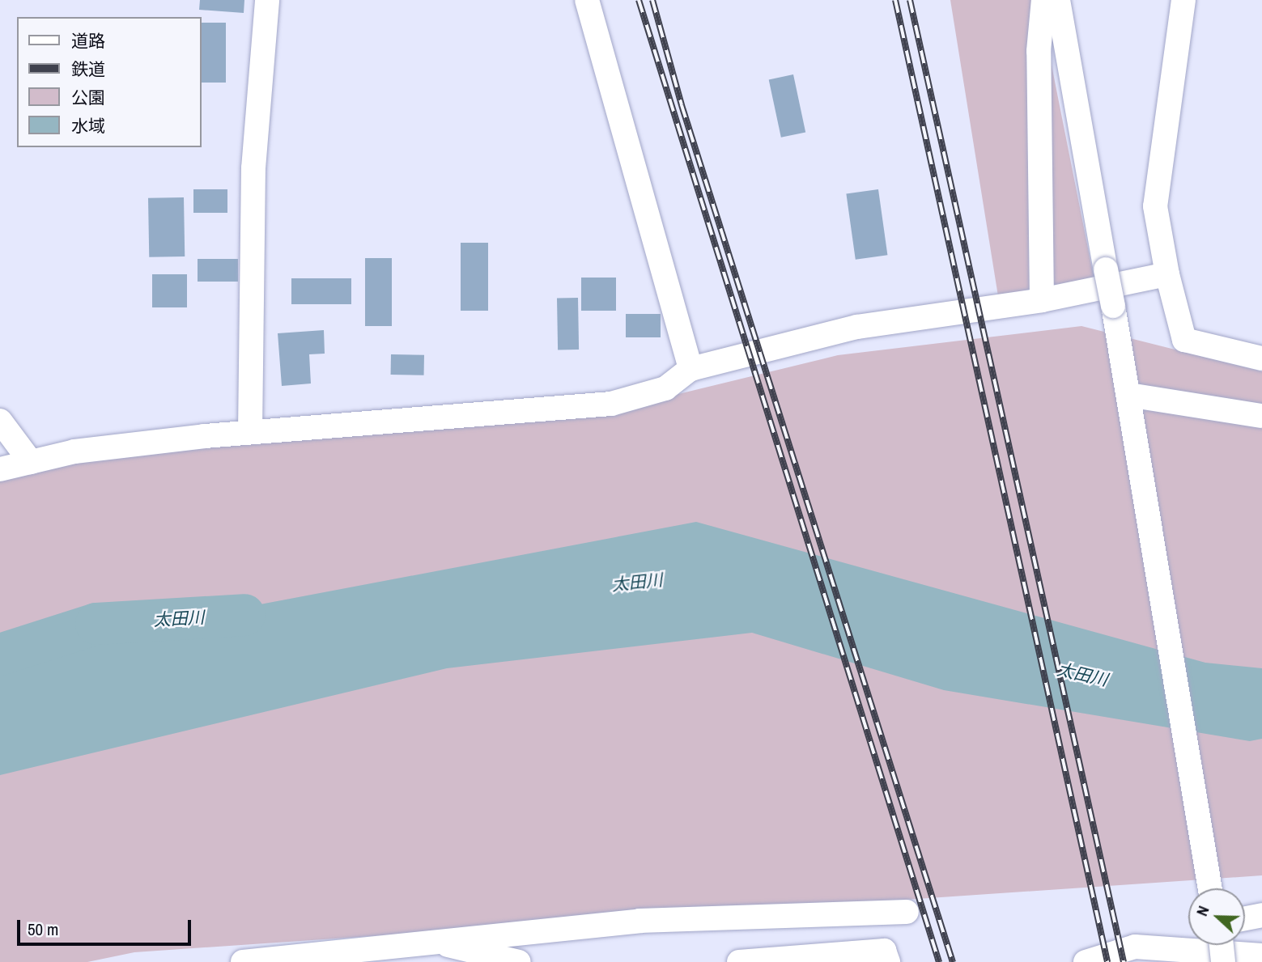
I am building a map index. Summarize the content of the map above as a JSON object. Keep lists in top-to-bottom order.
{
  "water": ["太田川"],
  "legend": [
    "道路",
    "鉄道",
    "公園",
    "水域"
  ],
  "scale_bar": "50 m",
  "north": "left"
}
